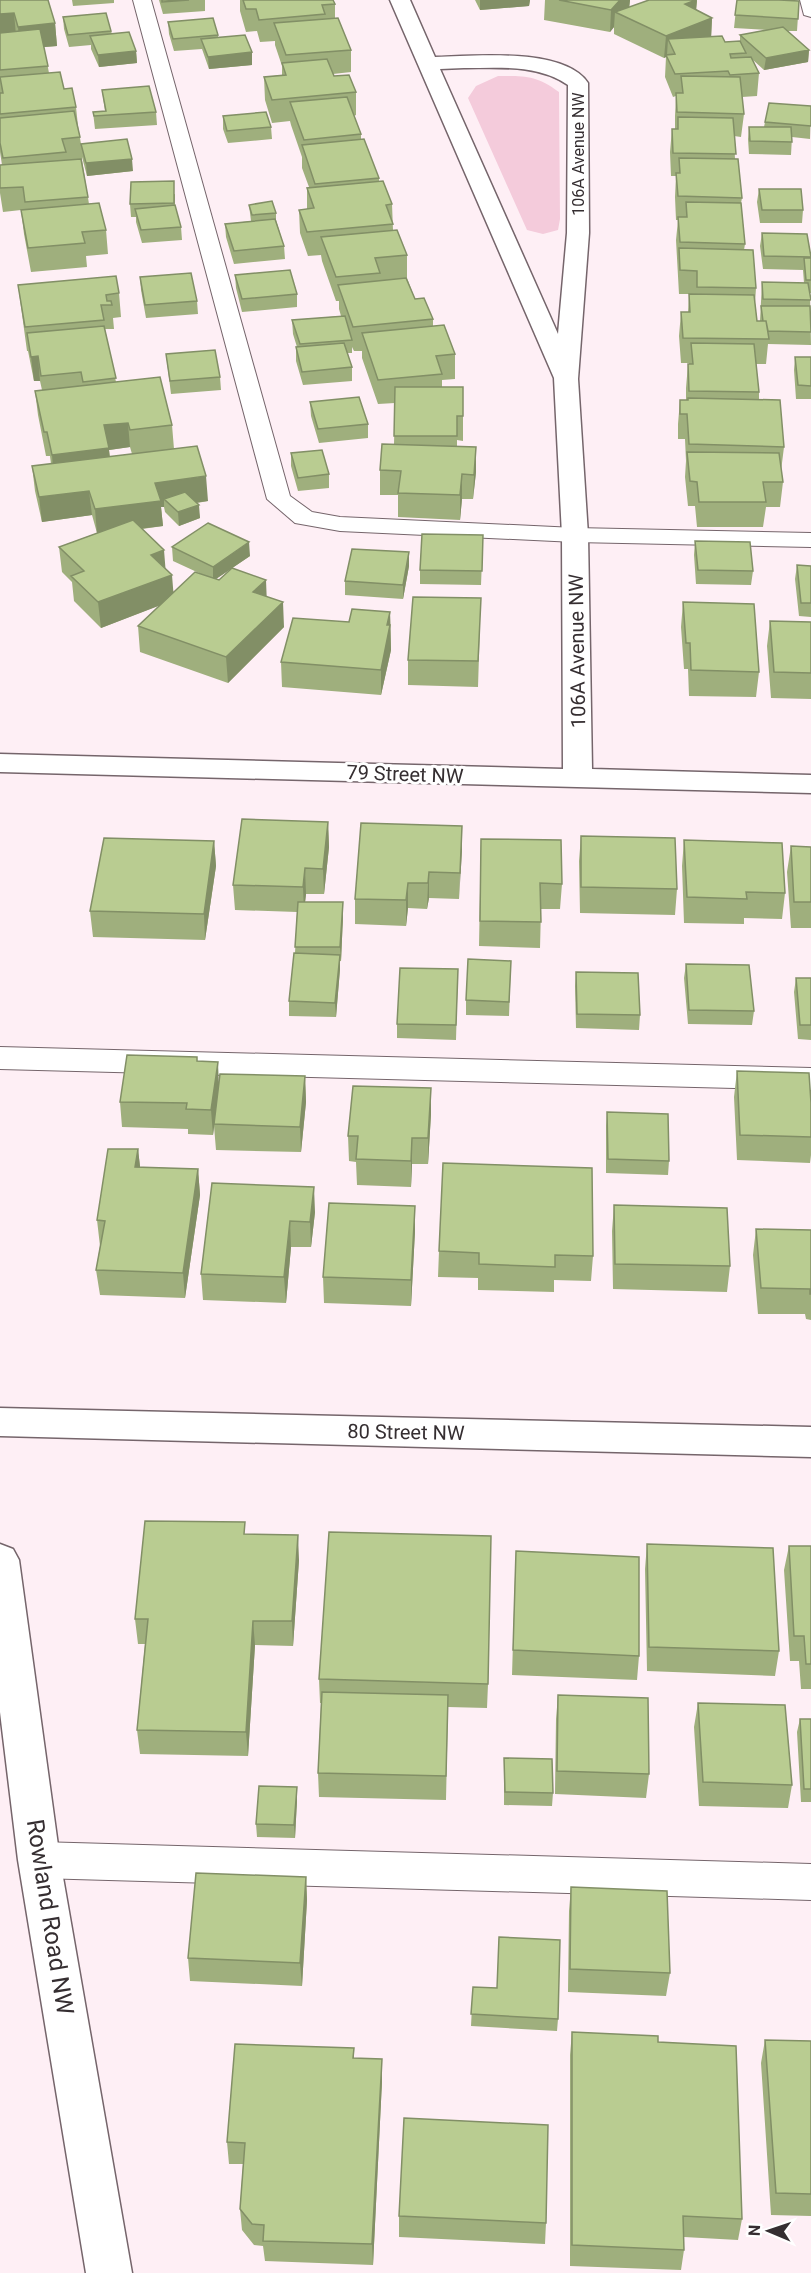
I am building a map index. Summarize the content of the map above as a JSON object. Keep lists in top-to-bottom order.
{
  "streets": {
    "street": [
      "106A Avenue NW",
      "79 Street NW",
      "80 Street NW",
      "Rowland Road NW"
    ]
  },
  "crossings": [
    ["106A Avenue NW", "79 Street NW"]
  ],
  "north": "left"
}
